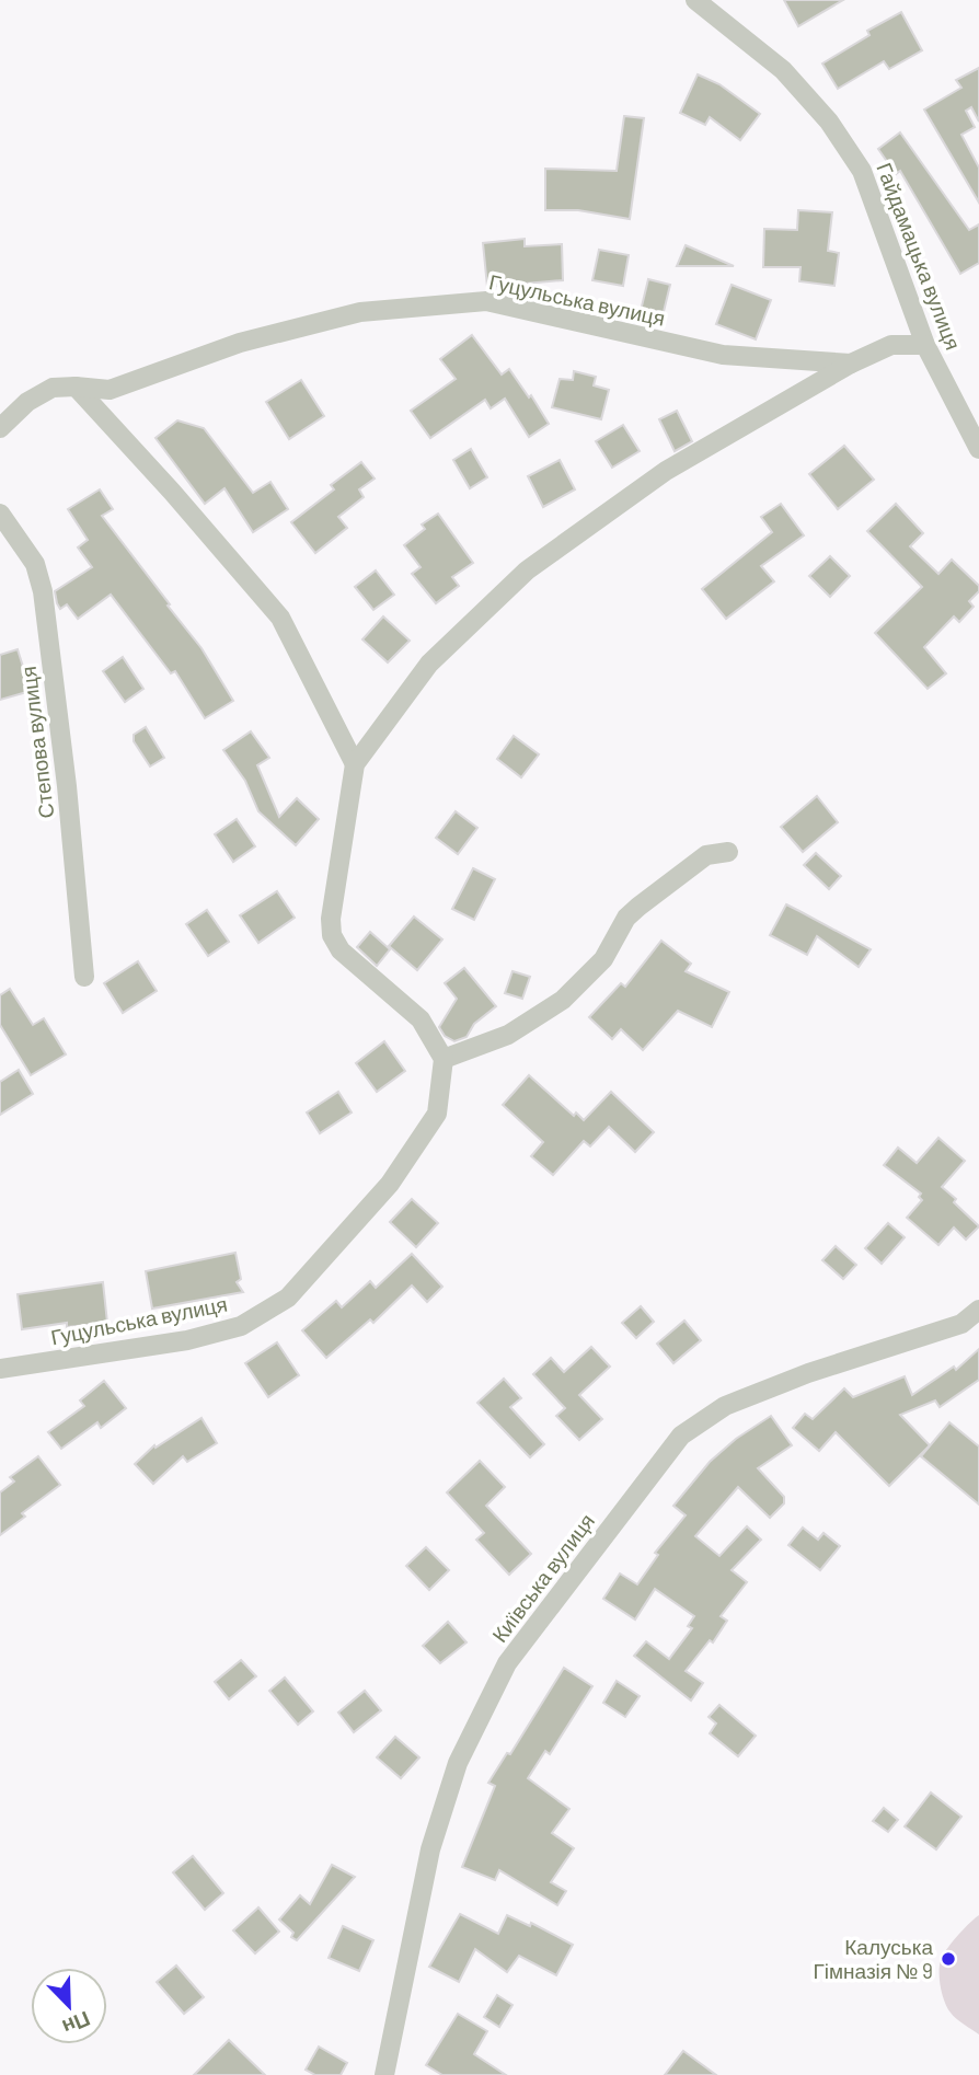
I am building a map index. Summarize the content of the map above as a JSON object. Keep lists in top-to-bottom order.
{
  "streets": {
    "street": [
      "Гайдамацька вулиця",
      "Гуцульська вулиця",
      "Степова вулиця",
      "Київська вулиця"
    ]
  },
  "crossings": [
    ["Гайдамацька вулиця", "Гуцульська вулиця"]
  ],
  "places": ["Калуська Гімназія № 9"],
  "north": "bottom right"
}
